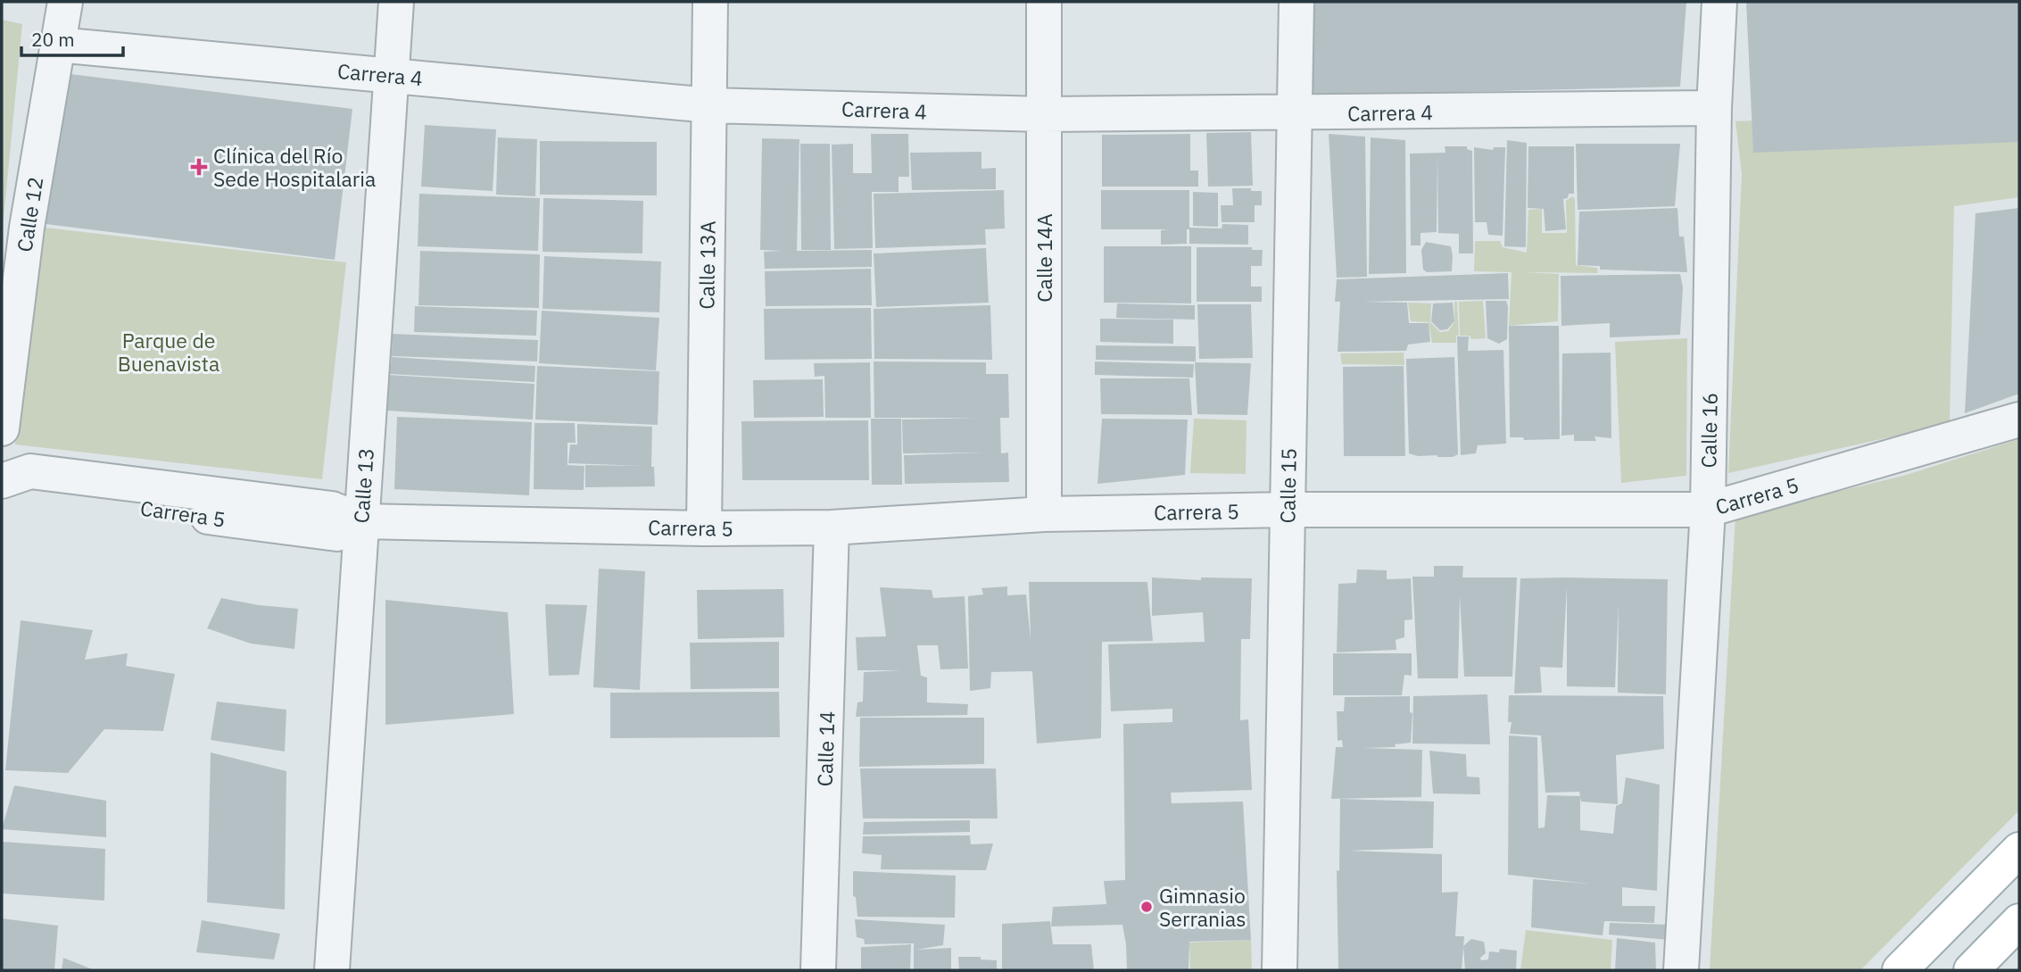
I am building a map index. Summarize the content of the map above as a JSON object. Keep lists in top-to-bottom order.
{
  "streets": {
    "street": [
      "Carrera 4",
      "Calle 12",
      "Calle 14A",
      "Calle 13A",
      "Calle 16",
      "Calle 13",
      "Calle 15",
      "Carrera 5",
      "Calle 14"
    ]
  },
  "crossings": [
    ["Carrera 4", "Calle 12"],
    ["Carrera 4", "Calle 14A"],
    ["Carrera 4", "Calle 13A"],
    ["Carrera 4", "Calle 16"],
    ["Carrera 4", "Calle 13"],
    ["Carrera 4", "Calle 15"],
    ["Calle 14A", "Carrera 5"],
    ["Calle 13A", "Carrera 5"],
    ["Calle 16", "Carrera 5"],
    ["Calle 13", "Carrera 5"],
    ["Calle 15", "Carrera 5"],
    ["Carrera 5", "Calle 14"]
  ],
  "parks": ["Parque de Buenavista"],
  "places": {
    "health": ["Clínica del Río Sede Hospitalaria"],
    "other": ["Gimnasio Serranias"]
  },
  "scale_bar": "20 m"
}
